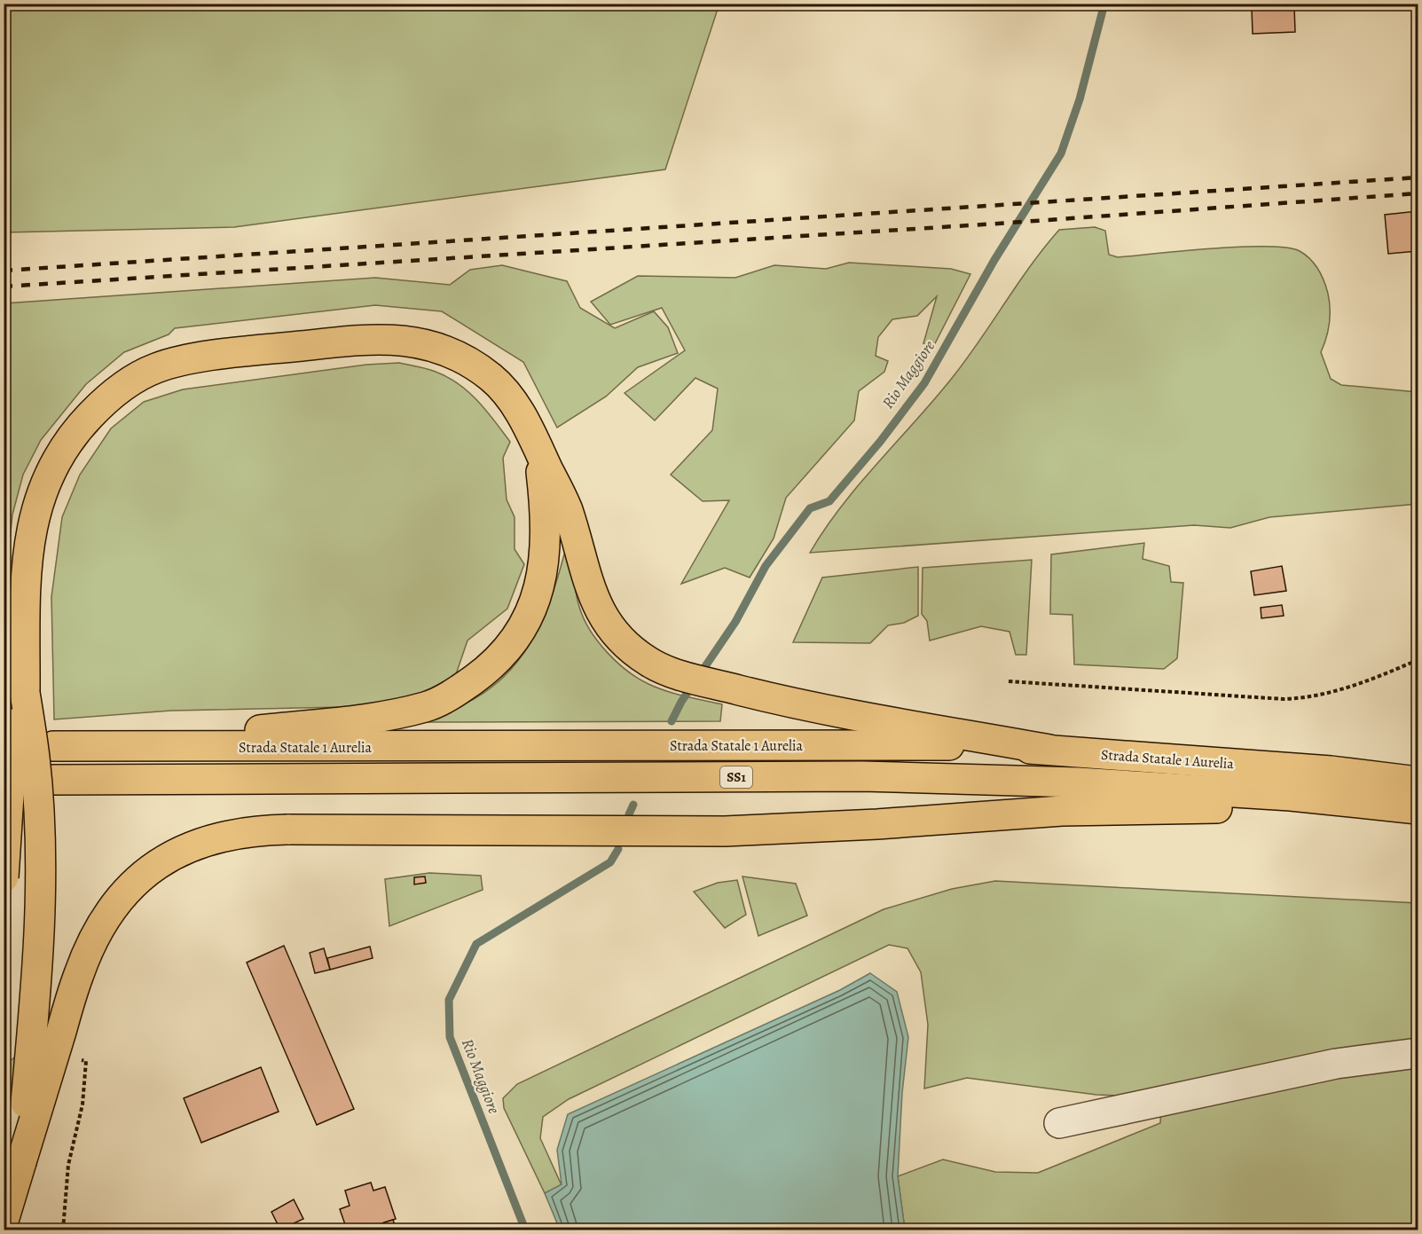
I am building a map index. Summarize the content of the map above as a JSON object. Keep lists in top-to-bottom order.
{
  "streets": {
    "highway": ["Strada Statale 1 Aurelia", "SS1"]
  },
  "water": ["Rio Maggiore"]
}
